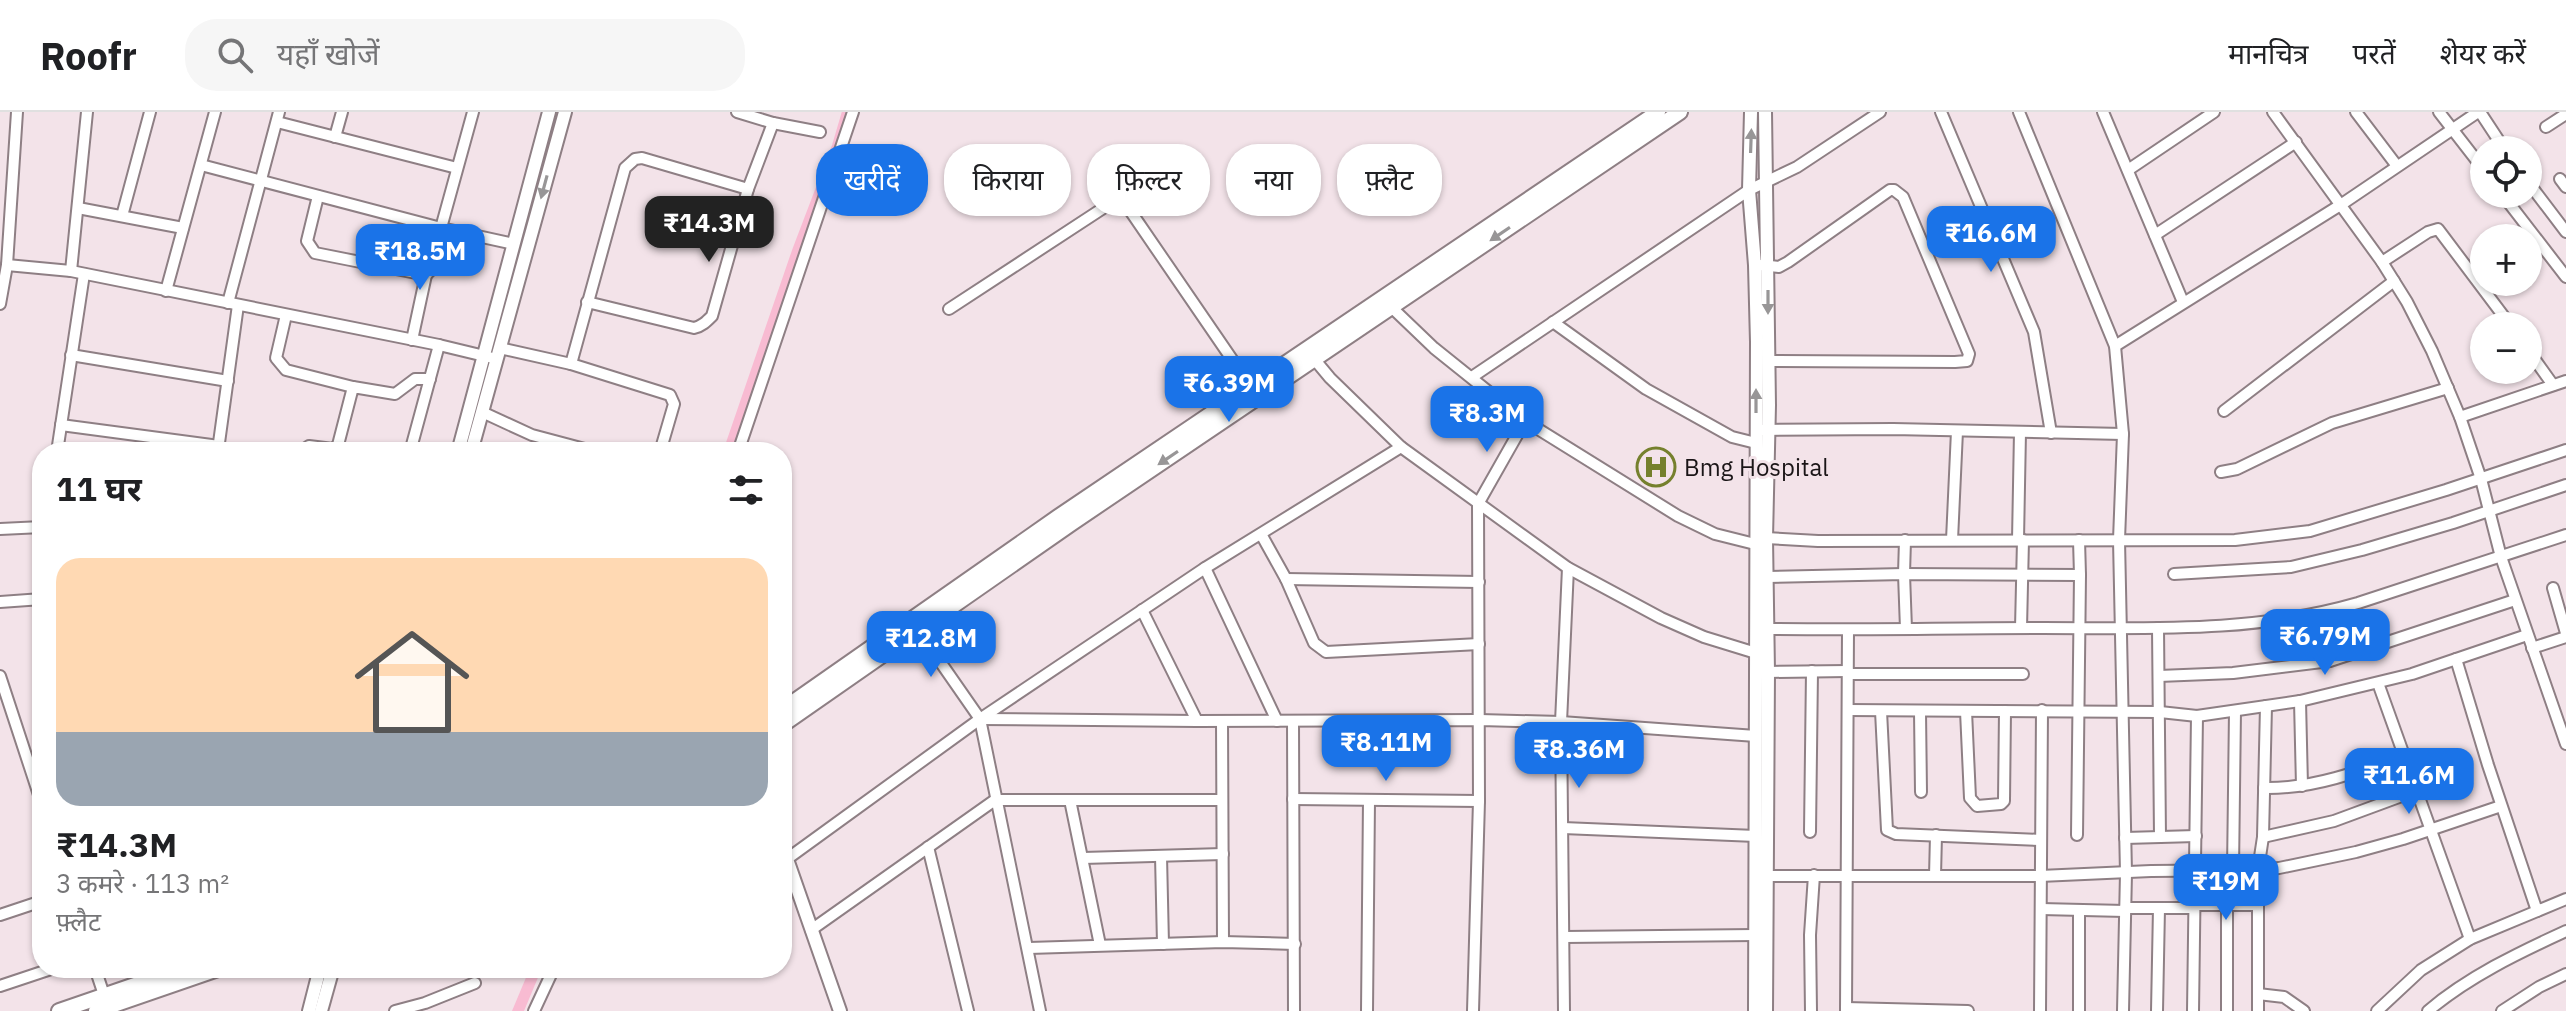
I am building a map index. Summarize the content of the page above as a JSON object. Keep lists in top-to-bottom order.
{
  "places": {
    "hospital": ["Bmg Hospital"]
  },
  "page": {
    "header": "Roofr",
    "search": "यहाँ खोजें",
    "nav": ["मानचित्र", "परतें", "शेयर करें"],
    "map_buttons": ["+", "−"],
    "chip": [
      "खरीदें",
      "किराया",
      "फ़िल्टर",
      "नया",
      "फ़्लैट"
    ],
    "price": [
      "₹14.3M",
      "₹16.6M",
      "₹18.5M",
      "₹6.39M",
      "₹8.3M",
      "₹6.79M",
      "₹12.8M",
      "₹8.11M",
      "₹8.36M",
      "₹11.6M",
      "₹19M"
    ],
    "heading": "11 घर",
    "list": [
      {
        "name": "₹14.3M",
        "note": "3 कमरे · 113 m² · फ़्लैट"
      }
    ]
  }
}
